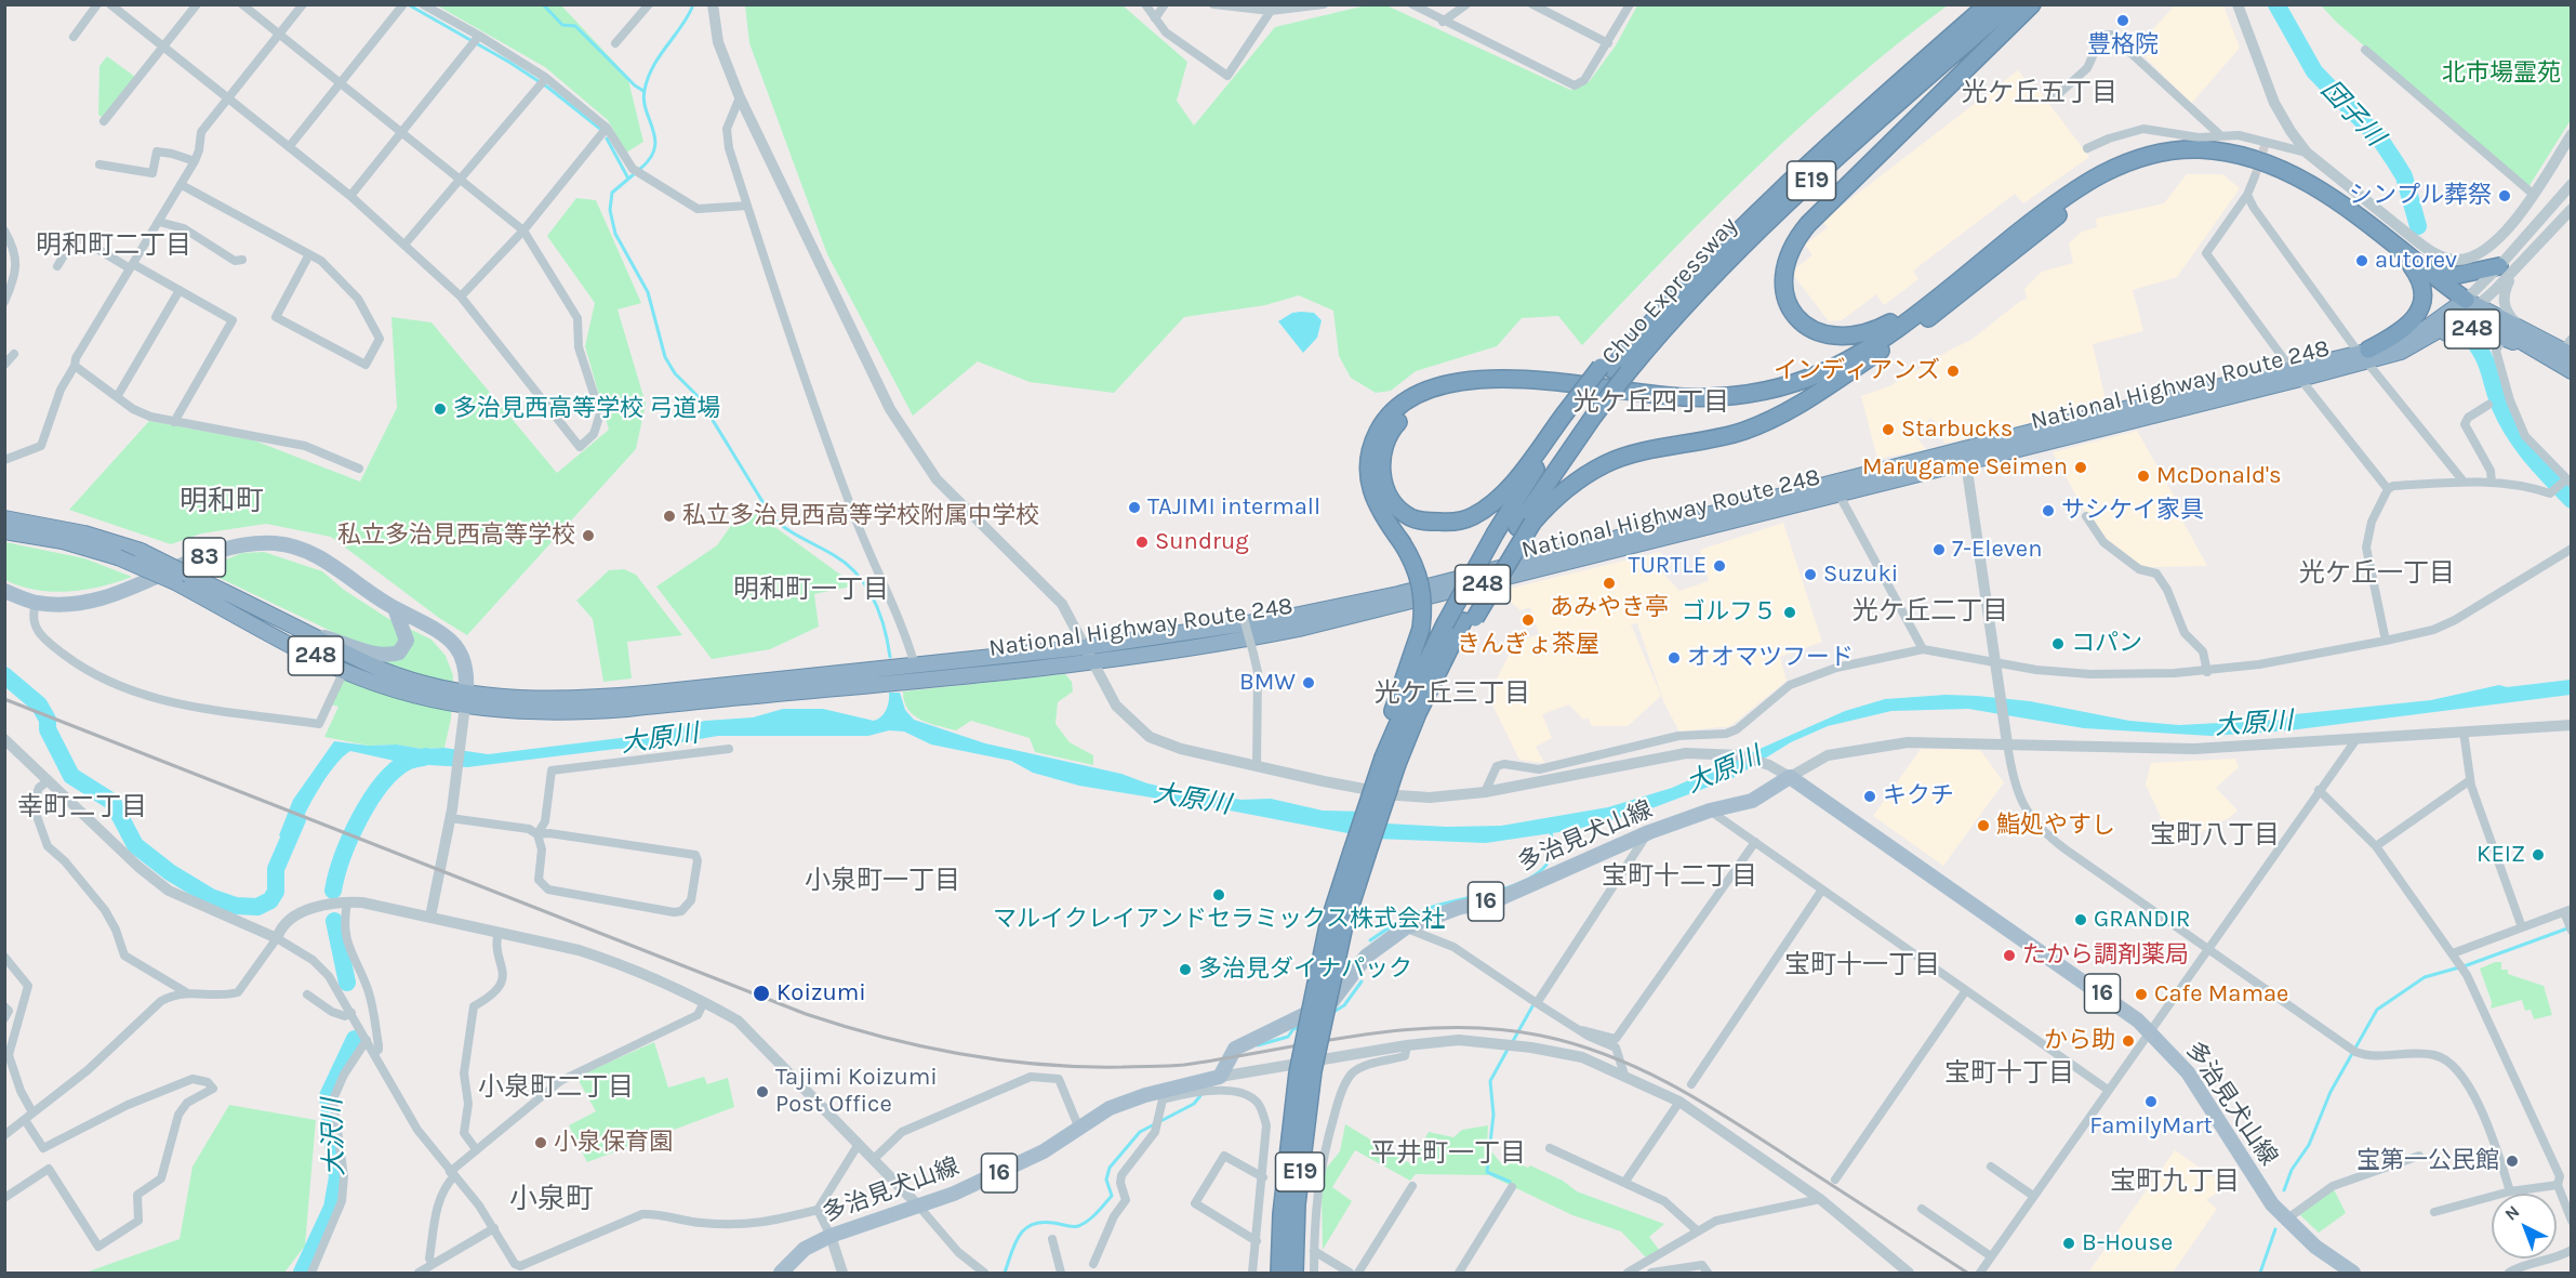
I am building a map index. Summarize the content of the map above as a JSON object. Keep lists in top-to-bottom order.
{
  "streets": {
    "highway": [
      "E19",
      "Chuo Expressway",
      "248",
      "National Highway Route 248"
    ],
    "main road": ["83", "多治見犬山線", "16"]
  },
  "crossings": [
    ["E19", "Chuo Expressway"],
    ["248", "National Highway Route 248"],
    ["National Highway Route 248", "83"]
  ],
  "districts": [
    "光ケ丘五丁目",
    "明和町二丁目",
    "光ケ丘四丁目",
    "明和町",
    "光ケ丘一丁目",
    "明和町一丁目",
    "光ケ丘二丁目",
    "光ケ丘三丁目",
    "幸町二丁目",
    "宝町八丁目",
    "宝町十二丁目",
    "小泉町一丁目",
    "宝町十一丁目",
    "宝町十丁目",
    "小泉町二丁目",
    "平井町一丁目",
    "宝町九丁目",
    "小泉町"
  ],
  "water": ["団子川", "大原川", "大沢川"],
  "parks": ["北市場霊苑"],
  "places": [
    "豊格院",
    "シンプル葬祭",
    "autorev",
    "インディアンズ",
    "多治見西高等学校 弓道場",
    "Starbucks",
    "Marugame Seimen",
    "McDonald's",
    "TAJIMI intermall",
    "サシケイ家具",
    "私立多治見西高等学校附属中学校",
    "私立多治見西高等学校",
    "Sundrug",
    "7-Eleven",
    "TURTLE",
    "Suzuki",
    "あみやき亭",
    "ゴルフ５",
    "きんぎょ茶屋",
    "コパン",
    "オオマツフード",
    "BMW",
    "キクチ",
    "鮨処やすし",
    "KEIZ",
    "マルイクレイアンドセラミックス株式会社",
    "GRANDIR",
    "たから調剤薬局",
    "多治見ダイナパック",
    "Koizumi",
    "Cafe Mamae",
    "から助",
    "Tajimi Koizumi Post Office",
    "FamilyMart",
    "小泉保育園",
    "宝第一公民館",
    "B-House"
  ],
  "north": "top left"
}
